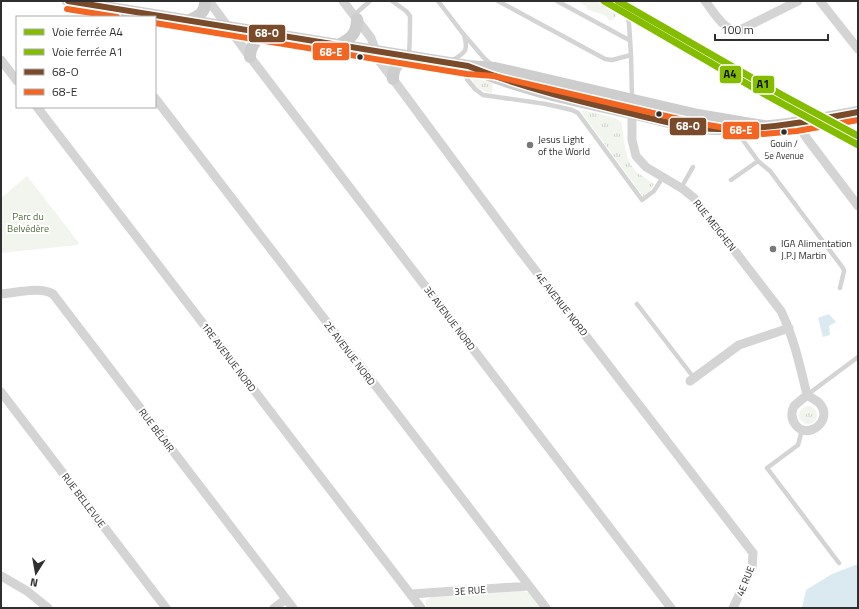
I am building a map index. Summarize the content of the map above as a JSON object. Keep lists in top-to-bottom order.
{
  "streets": {
    "street": [
      "RUE MEIGHEN",
      "4E AVENUE NORD",
      "3E AVENUE NORD",
      "2E AVENUE NORD",
      "1RE AVENUE NORD",
      "RUE BÉLAIR",
      "RUE BELLEVUE",
      "4E RUE",
      "3E RUE"
    ]
  },
  "crossings": [
    ["4E AVENUE NORD", "4E RUE"],
    ["2E AVENUE NORD", "3E RUE"],
    ["1RE AVENUE NORD", "3E RUE"]
  ],
  "parks": ["Parc du Belvédère"],
  "places": ["Gouin / 5e Avenue", "Jesus Light of the World", "IGA Alimentation J.P.J Martin"],
  "lines": [
    "rail line A4",
    "rail line A1",
    "transit line 68-O",
    "transit line 68-E"
  ],
  "legend": [
    "Voie ferrée A4",
    "Voie ferrée A1",
    "68-O",
    "68-E"
  ],
  "scale_bar": "100 m",
  "north": "bottom"
}
